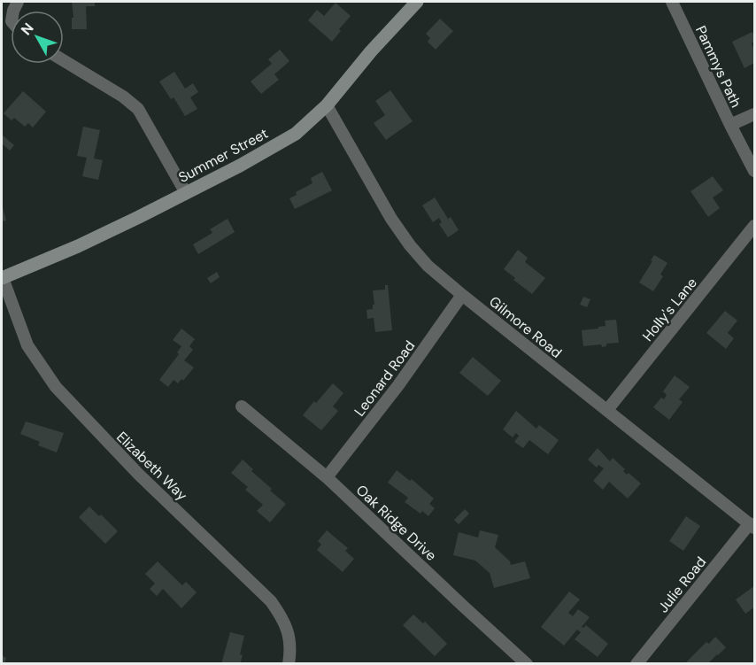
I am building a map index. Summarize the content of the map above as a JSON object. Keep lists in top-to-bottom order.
{
  "streets": {
    "street": [
      "Pammys Path",
      "Summer Street",
      "Holly's Lane",
      "Gilmore Road",
      "Leonard Road",
      "Elizabeth Way",
      "Oak Ridge Drive",
      "Julie Road"
    ]
  },
  "crossings": [
    ["Summer Street", "Gilmore Road"],
    ["Summer Street", "Elizabeth Way"],
    ["Holly's Lane", "Gilmore Road"],
    ["Gilmore Road", "Leonard Road"],
    ["Gilmore Road", "Julie Road"],
    ["Leonard Road", "Oak Ridge Drive"]
  ],
  "north": "top left"
}
